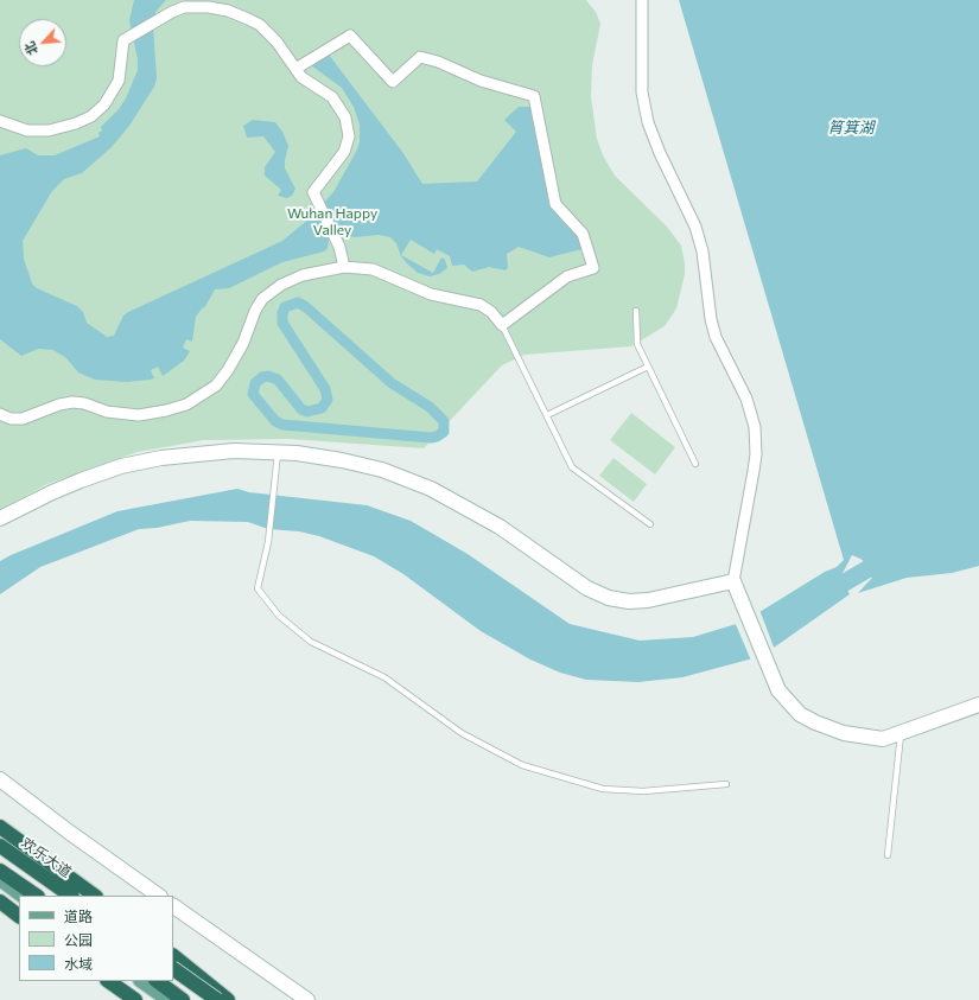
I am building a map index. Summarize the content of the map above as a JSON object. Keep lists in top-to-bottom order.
{
  "streets": {
    "highway": ["欢乐大道"]
  },
  "water": ["筲箕湖"],
  "parks": ["Wuhan Happy Valley"],
  "legend": ["道路", "公园", "水域"],
  "north": "bottom left"
}
